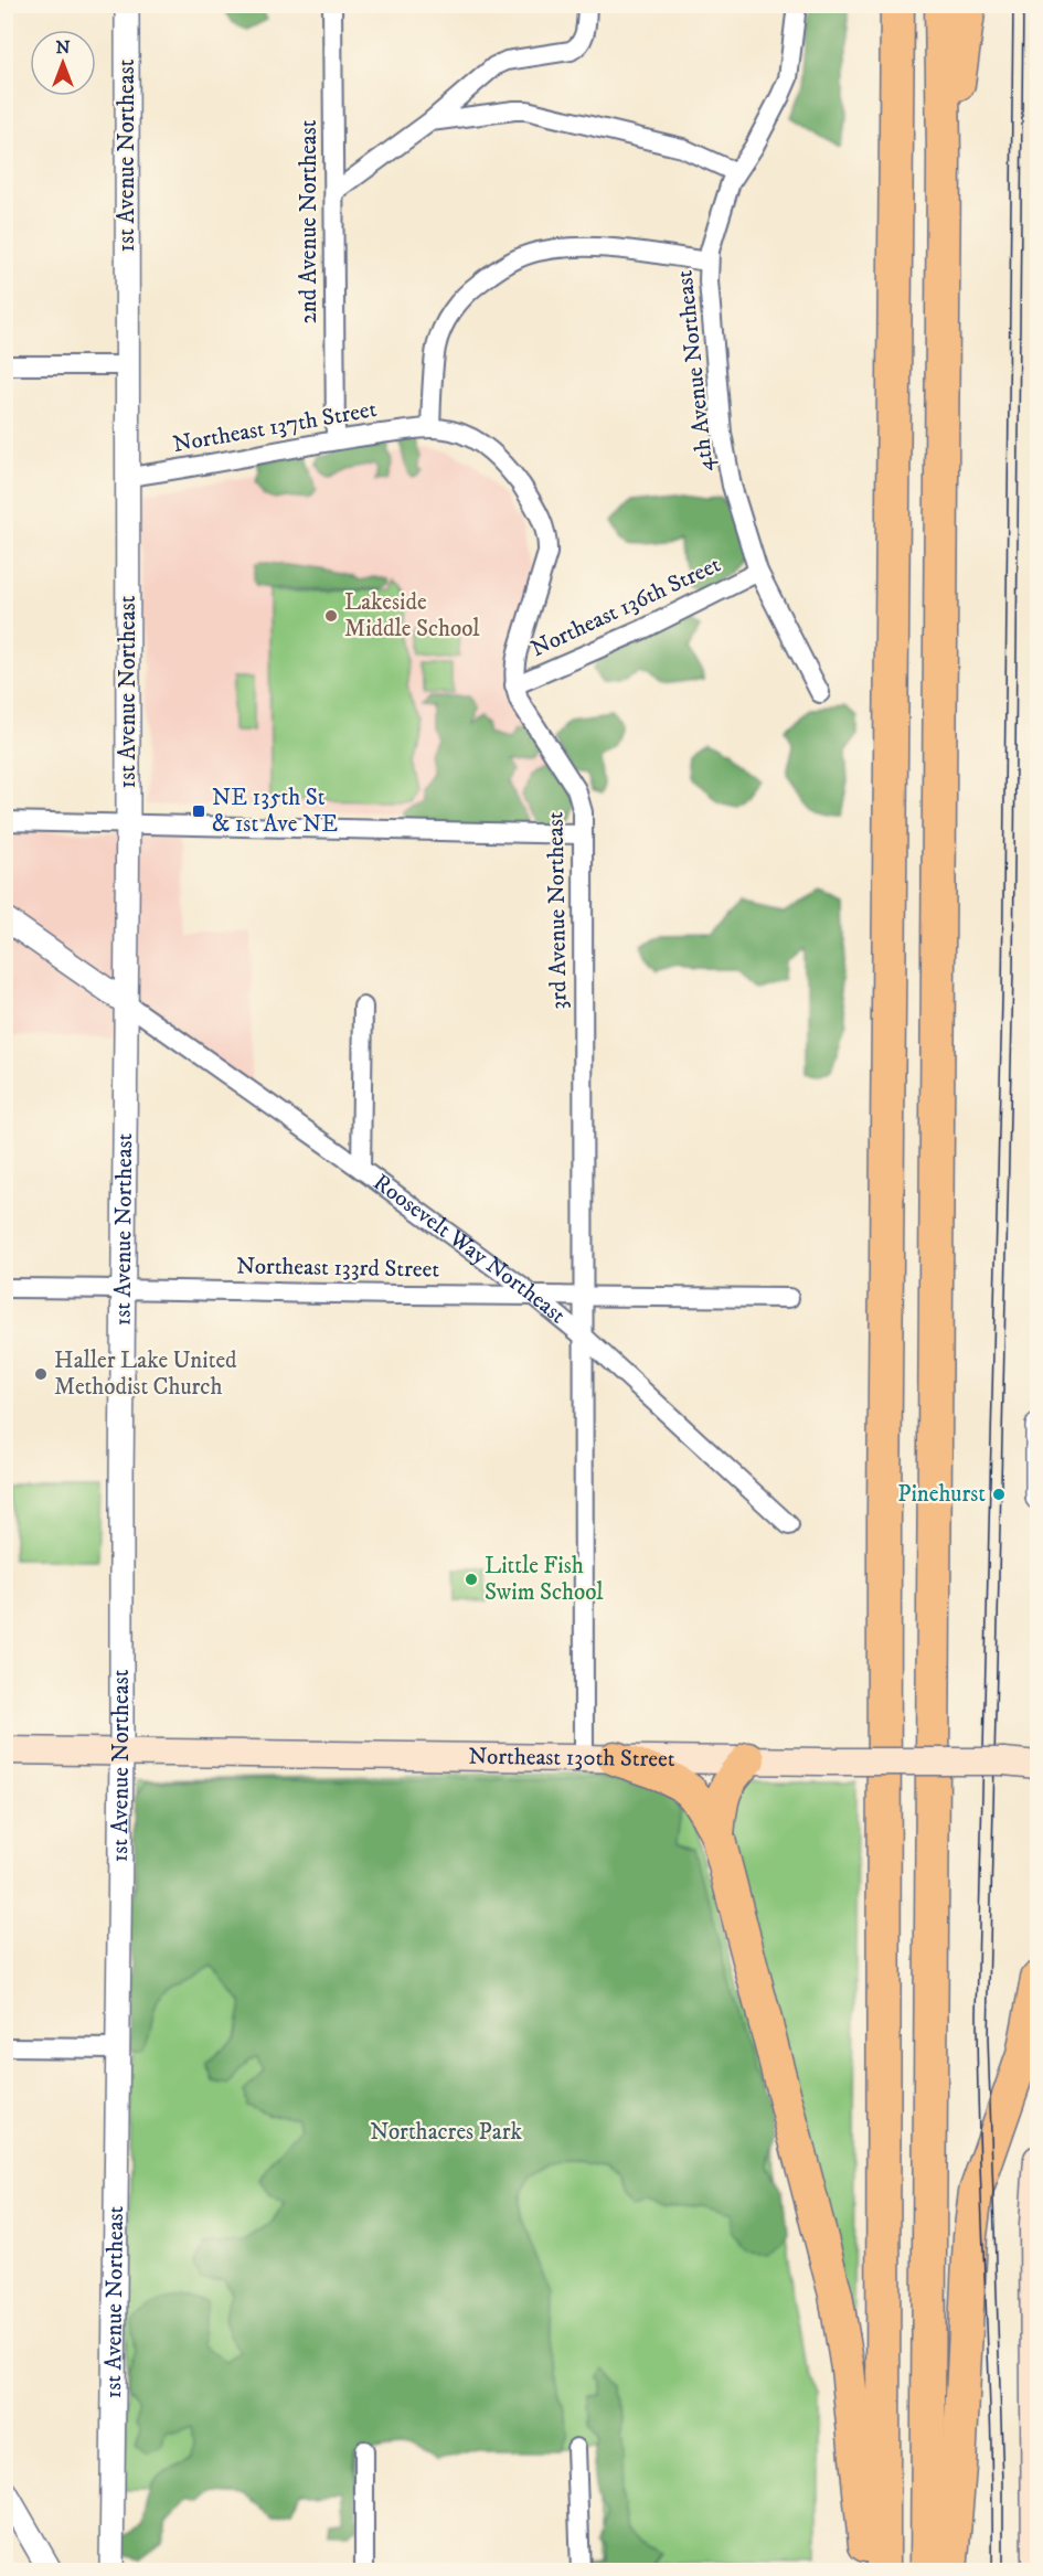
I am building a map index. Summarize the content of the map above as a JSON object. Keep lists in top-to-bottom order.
{
  "streets": {
    "main road": ["Northeast 130th Street"],
    "street": [
      "1st Avenue Northeast",
      "2nd Avenue Northeast",
      "4th Avenue Northeast",
      "Northeast 137th Street",
      "Northeast 136th Street",
      "3rd Avenue Northeast",
      "Roosevelt Way Northeast",
      "Northeast 133rd Street"
    ]
  },
  "crossings": [
    ["1st Avenue Northeast", "Northeast 137th Street"],
    ["1st Avenue Northeast", "Roosevelt Way Northeast"],
    ["1st Avenue Northeast", "Northeast 133rd Street"],
    ["1st Avenue Northeast", "Northeast 130th Street"],
    ["2nd Avenue Northeast", "Northeast 137th Street"],
    ["4th Avenue Northeast", "Northeast 136th Street"],
    ["Northeast 136th Street", "3rd Avenue Northeast"],
    ["3rd Avenue Northeast", "Roosevelt Way Northeast"],
    ["3rd Avenue Northeast", "Northeast 133rd Street"],
    ["3rd Avenue Northeast", "Northeast 130th Street"],
    ["Roosevelt Way Northeast", "Northeast 133rd Street"]
  ],
  "parks": ["Northacres Park"],
  "places": {
    "other": [
      "Lakeside Middle School",
      "Haller Lake United Methodist Church",
      "Pinehurst",
      "Little Fish Swim School"
    ],
    "transit": ["NE 135th St & 1st Ave NE"]
  },
  "north": "top"
}
